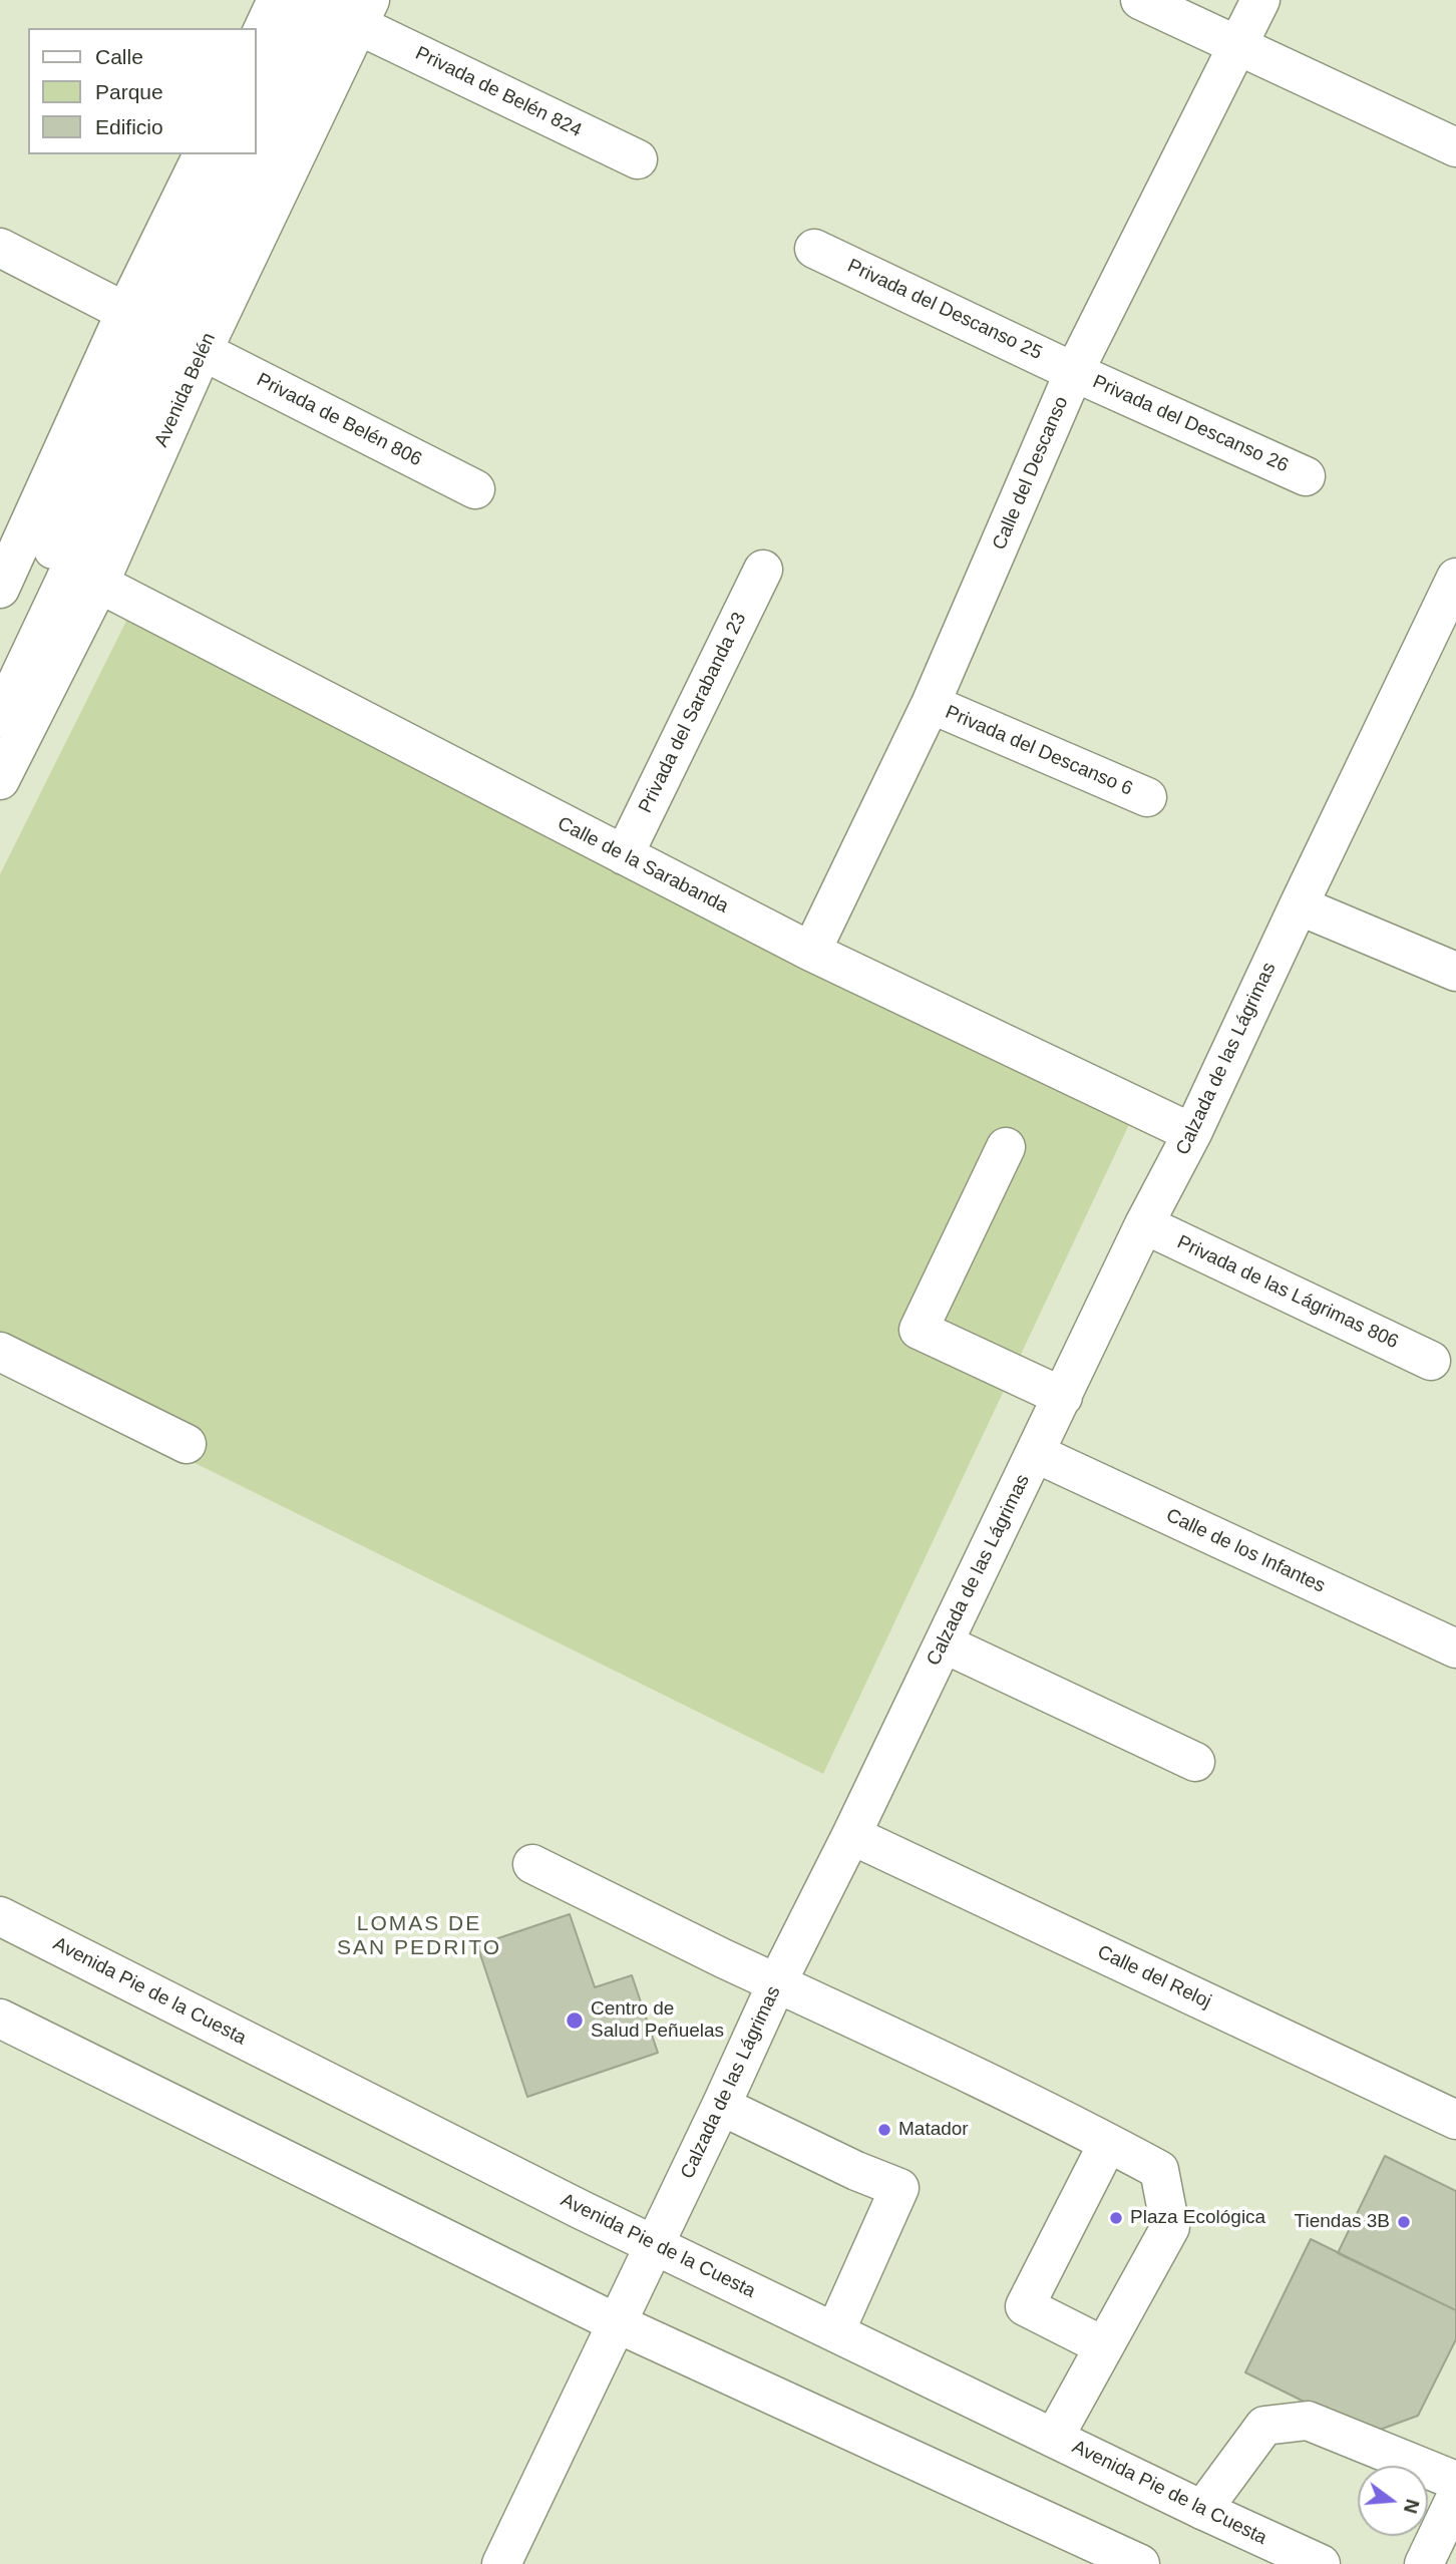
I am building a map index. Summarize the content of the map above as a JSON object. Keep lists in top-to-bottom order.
{
  "streets": {
    "street": [
      "Privada de Belén 824",
      "Privada del Descanso 25",
      "Avenida Belén",
      "Privada de Belén 806",
      "Privada del Descanso 26",
      "Calle del Descanso",
      "Privada del Sarabanda 23",
      "Privada del Descanso 6",
      "Calle de la Sarabanda",
      "Calzada de las Lágrimas",
      "Privada de las Lágrimas 806",
      "Calle de los Infantes",
      "Calle del Reloj",
      "Avenida Pie de la Cuesta"
    ]
  },
  "crossings": [
    ["Privada de Belén 824", "Avenida Belén"],
    ["Privada del Descanso 25", "Privada del Descanso 26"],
    ["Privada del Descanso 25", "Calle del Descanso"],
    ["Avenida Belén", "Privada de Belén 806"],
    ["Avenida Belén", "Calle de la Sarabanda"],
    ["Privada del Descanso 26", "Calle del Descanso"],
    ["Calle del Descanso", "Privada del Descanso 6"],
    ["Calle del Descanso", "Calle de la Sarabanda"],
    ["Privada del Sarabanda 23", "Calle de la Sarabanda"],
    ["Calle de la Sarabanda", "Calzada de las Lágrimas"],
    ["Calzada de las Lágrimas", "Privada de las Lágrimas 806"],
    ["Calzada de las Lágrimas", "Calle de los Infantes"],
    ["Calzada de las Lágrimas", "Calle del Reloj"],
    ["Calzada de las Lágrimas", "Avenida Pie de la Cuesta"]
  ],
  "districts": ["LOMAS DE SAN PEDRITO"],
  "places": [
    "Centro de Salud Peñuelas",
    "Matador",
    "Plaza Ecológica",
    "Tiendas 3B"
  ],
  "legend": ["Calle", "Parque", "Edificio"],
  "north": "right"
}
